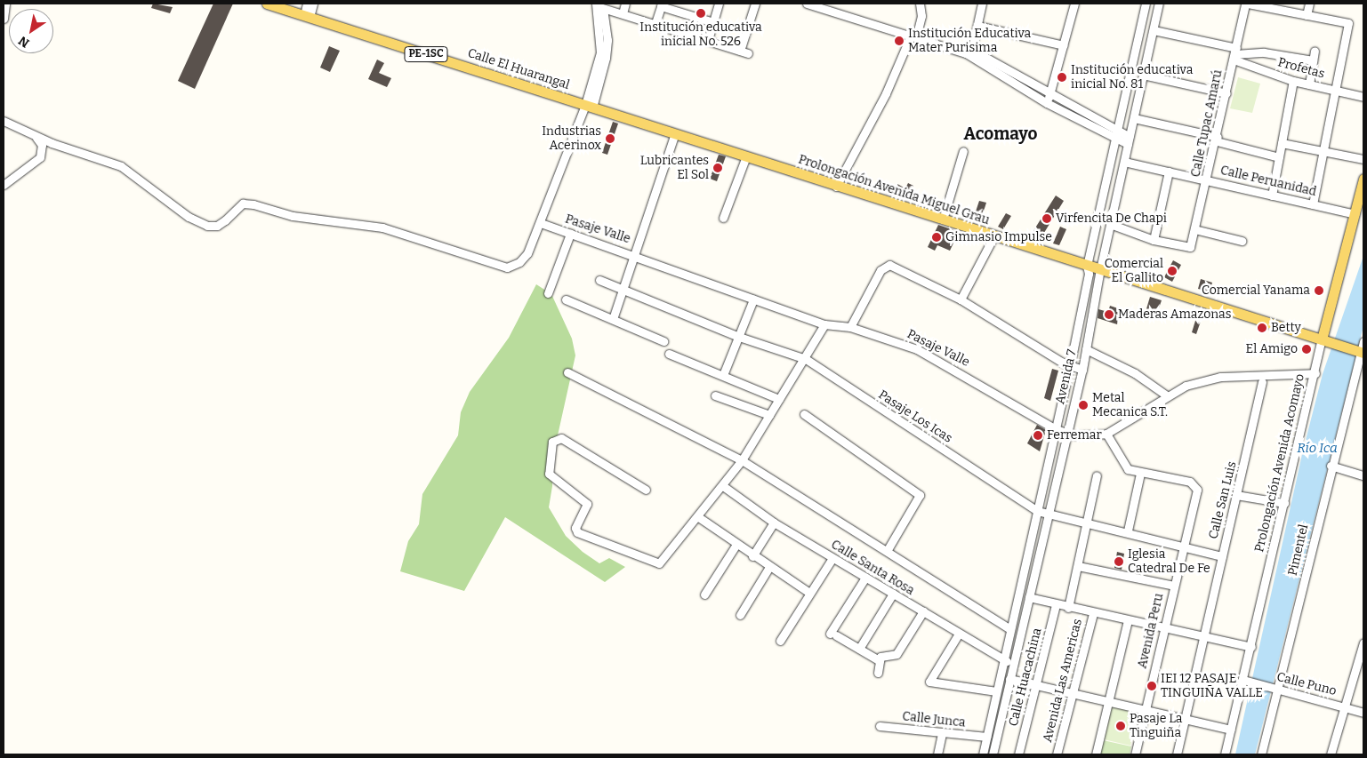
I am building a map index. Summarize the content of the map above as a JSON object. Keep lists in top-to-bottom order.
{
  "streets": {
    "main road": [
      "PE-1SC",
      "Calle El Huarangal",
      "Prolongación Avenida Miguel Grau",
      "Prolongación Avenida Acomayo"
    ],
    "street": [
      "Profetas",
      "Calle Tupac Amarú",
      "Calle Peruanidad",
      "Pasaje Valle",
      "Avenida 7",
      "Pasaje Los Icas",
      "Calle San Luis",
      "Pimentel",
      "Calle Santa Rosa",
      "Avenida Peru",
      "Calle Huacachina",
      "Avenida Las Americas",
      "Calle Puno",
      "Calle Junca"
    ]
  },
  "crossings": [
    ["Profetas", "Calle Tupac Amarú"],
    ["Profetas", "Avenida 7"],
    ["Calle El Huarangal", "Prolongación Avenida Miguel Grau"],
    ["Calle Tupac Amarú", "Calle Peruanidad"],
    ["Calle Peruanidad", "Avenida 7"],
    ["Calle Peruanidad", "Prolongación Avenida Acomayo"],
    ["Prolongación Avenida Miguel Grau", "Avenida 7"],
    ["Prolongación Avenida Miguel Grau", "Prolongación Avenida Acomayo"],
    ["Prolongación Avenida Miguel Grau", "Pimentel"],
    ["Pasaje Valle", "Avenida 7"],
    ["Pasaje Valle", "Prolongación Avenida Acomayo"],
    ["Avenida 7", "Pasaje Los Icas"],
    ["Avenida 7", "Calle Santa Rosa"],
    ["Avenida 7", "Calle Junca"],
    ["Pasaje Los Icas", "Calle San Luis"],
    ["Pasaje Los Icas", "Avenida Peru"],
    ["Prolongación Avenida Acomayo", "Calle Puno"],
    ["Pimentel", "Calle Puno"]
  ],
  "districts": ["Acomayo"],
  "water": ["Río Ica"],
  "places": [
    "Institución educativa inicial No. 526",
    "Institución Educativa Mater Purisima",
    "Institución educativa inicial No. 81",
    "Industrias Acerinox",
    "Lubricantes El Sol",
    "Virfencita De Chapi",
    "Gimnasio Impulse",
    "Comercial El Gallito",
    "Comercial Yanama",
    "Maderas Amazonas",
    "Betty",
    "El Amigo",
    "Metal Mecanica S.T.",
    "Ferremar",
    "Iglesia Catedral De Fe",
    "IEI 12 PASAJE TINGUIÑA VALLE",
    "Pasaje La Tinguiña"
  ],
  "north": "bottom left"
}
